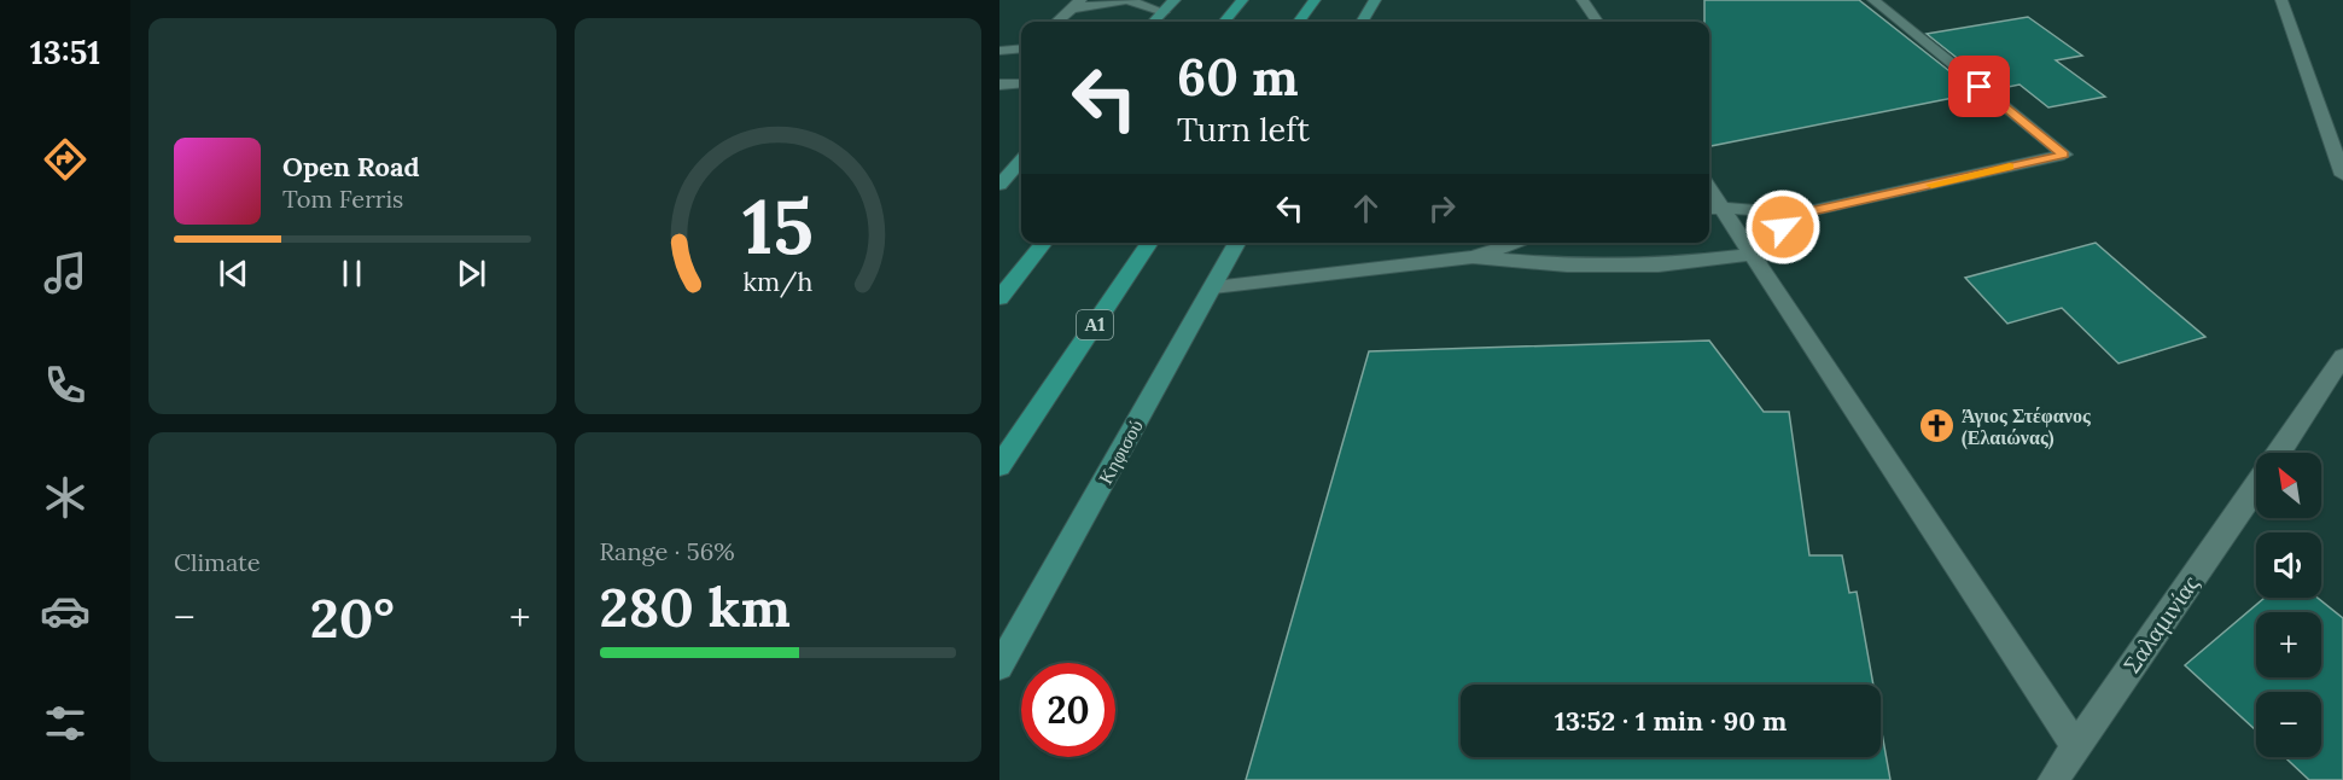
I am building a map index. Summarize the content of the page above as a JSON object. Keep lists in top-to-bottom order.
{
  "streets": {
    "highway": ["Α1"],
    "main road": ["Κηφισού"],
    "street": ["Σαλαμινίας"]
  },
  "places": {
    "church": ["Άγιος Στέφανος (Ελαιώνας)"]
  },
  "north": "top left",
  "page": {
    "tabs": "13:51",
    "turn": ["60 m", "Turn left"],
    "song": ["Open Road", "Tom Ferris"],
    "tile": [
      "Climate",
      ["Range · 56%", "280 km"]
    ],
    "map_buttons": ["+", "−"],
    "heat": ["−", "20°", "+"],
    "limit": "20",
    "trip": "13:52 · 1 min · 90 m",
    "gauge": ["15", "km/h"]
  }
}
